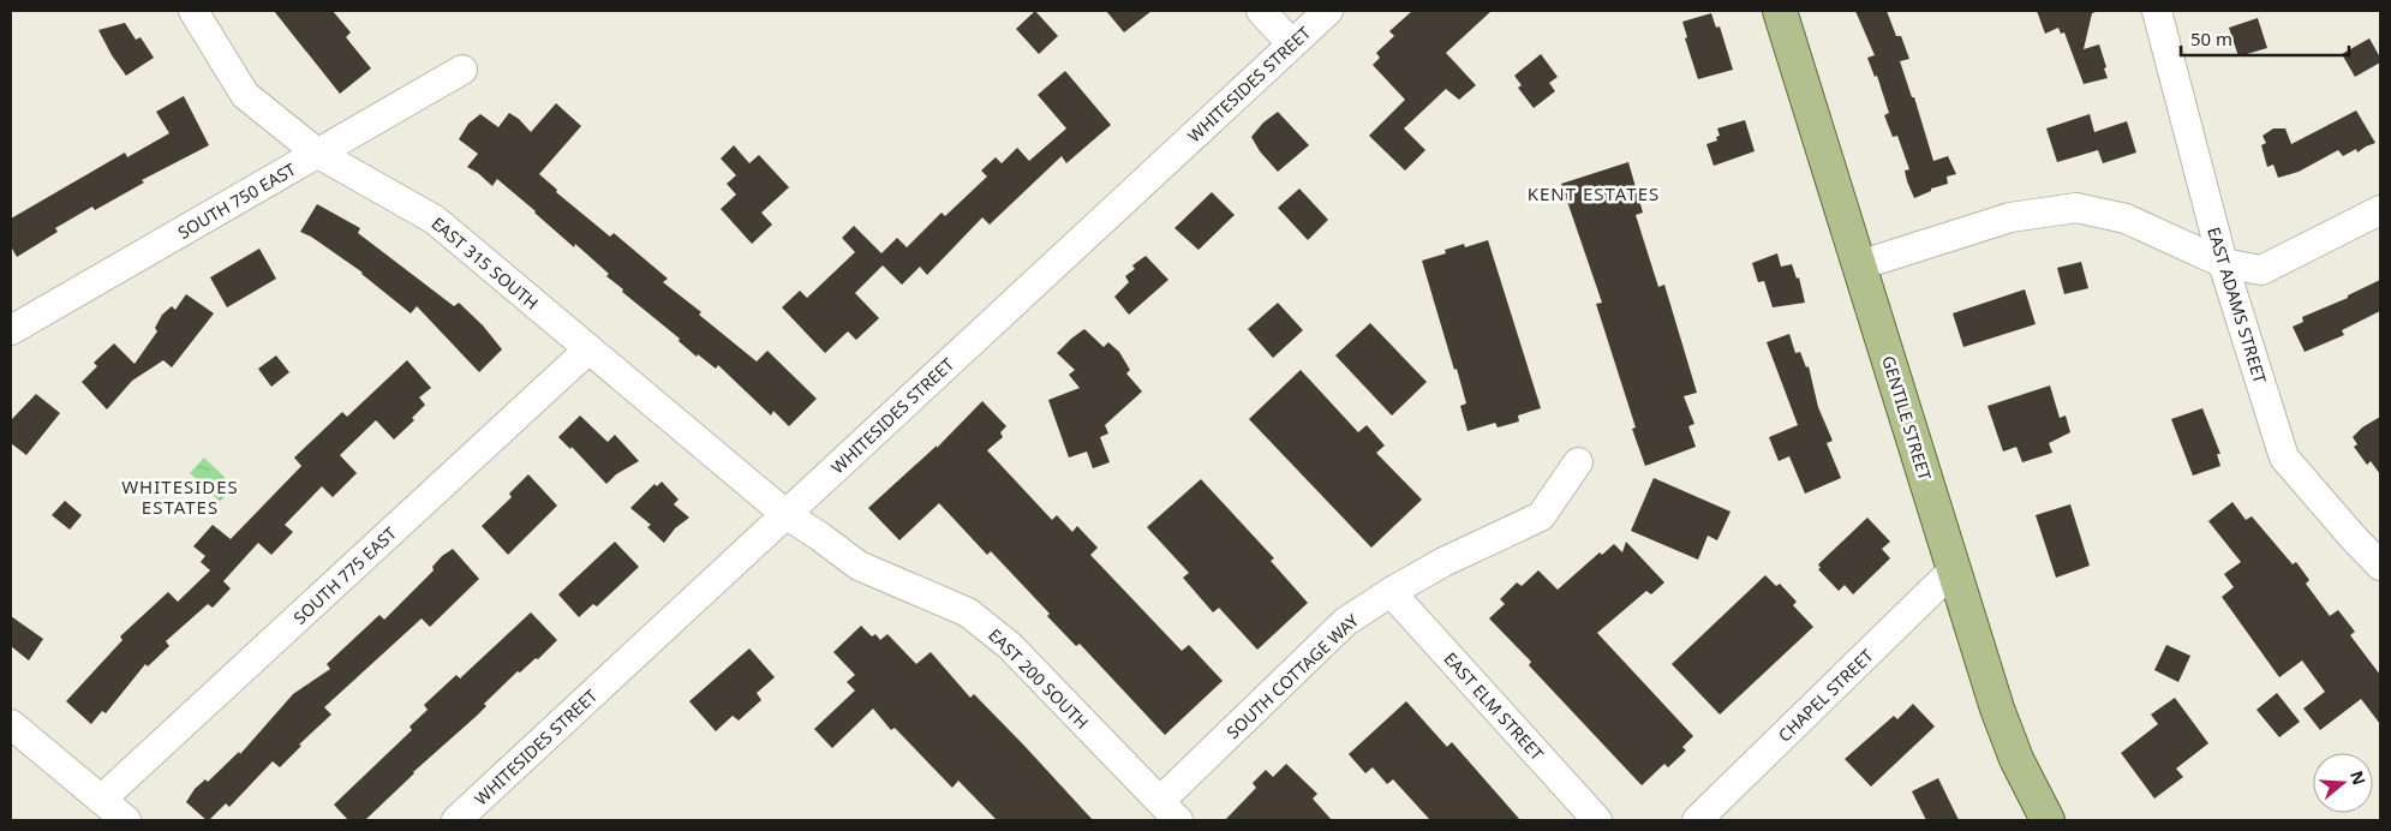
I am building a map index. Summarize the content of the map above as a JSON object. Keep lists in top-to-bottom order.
{
  "streets": {
    "main road": ["GENTILE STREET"],
    "street": [
      "WHITESIDES STREET",
      "SOUTH 750 EAST",
      "EAST 315 SOUTH",
      "EAST ADAMS STREET",
      "SOUTH 775 EAST",
      "SOUTH COTTAGE WAY",
      "EAST 200 SOUTH",
      "CHAPEL STREET",
      "EAST ELM STREET"
    ]
  },
  "crossings": [
    ["WHITESIDES STREET", "EAST 315 SOUTH"],
    ["WHITESIDES STREET", "EAST 200 SOUTH"],
    ["SOUTH 750 EAST", "EAST 315 SOUTH"],
    ["EAST 315 SOUTH", "SOUTH 775 EAST"],
    ["EAST 315 SOUTH", "EAST 200 SOUTH"],
    ["GENTILE STREET", "CHAPEL STREET"],
    ["SOUTH COTTAGE WAY", "EAST 200 SOUTH"],
    ["SOUTH COTTAGE WAY", "EAST ELM STREET"]
  ],
  "districts": ["KENT ESTATES", "WHITESIDES ESTATES"],
  "scale_bar": "50 m",
  "north": "right"
}
